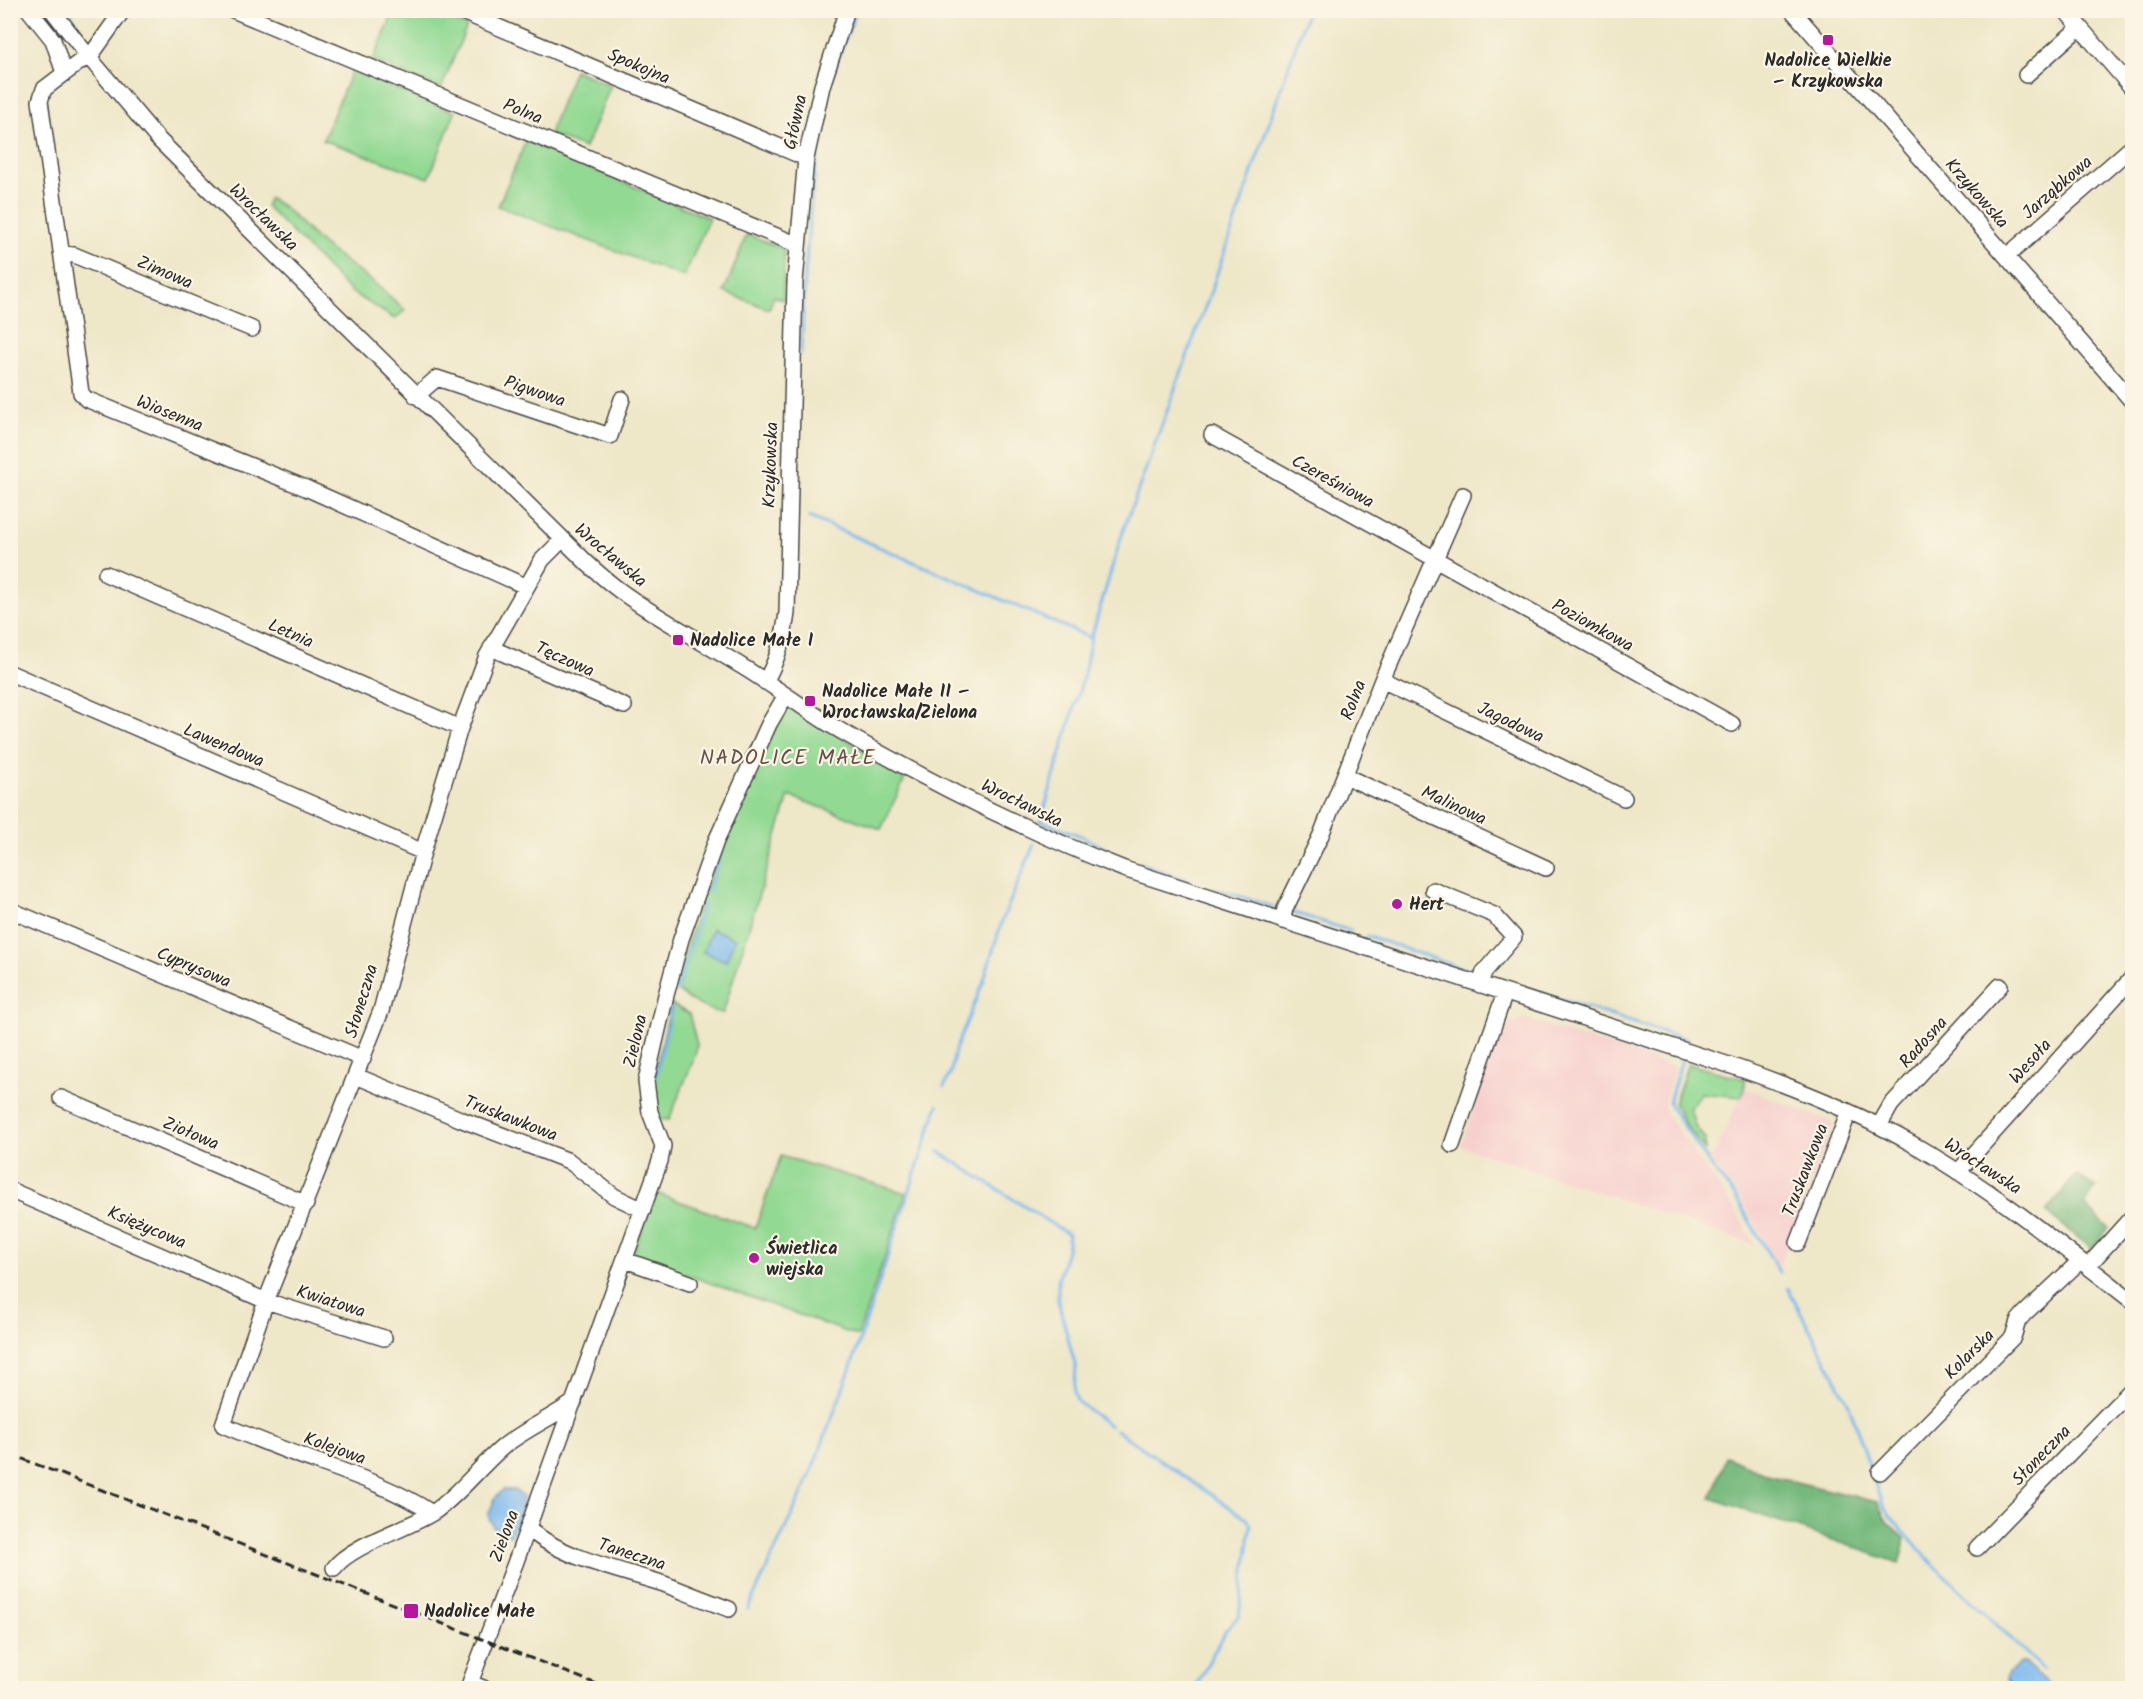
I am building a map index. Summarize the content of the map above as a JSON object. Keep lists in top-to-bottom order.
{
  "streets": {
    "street": [
      "Spokojna",
      "Polna",
      "Główna",
      "Jarząbkowa",
      "Krzykowska",
      "Wrocławska",
      "Zimowa",
      "Pigwowa",
      "Wiosenna",
      "Czereśniowa",
      "Poziomkowa",
      "Letnia",
      "Tęczowa",
      "Rolna",
      "Jagodowa",
      "Lawendowa",
      "Malinowa",
      "Cyprysowa",
      "Słoneczna",
      "Zielona",
      "Radosna",
      "Wesoła",
      "Truskawkowa",
      "Ziołowa",
      "Księżycowa",
      "Kwiatowa",
      "Kolarska",
      "Kolejowa",
      "Taneczna"
    ]
  },
  "crossings": [
    ["Spokojna", "Główna"],
    ["Polna", "Główna"],
    ["Polna", "Krzykowska"],
    ["Główna", "Krzykowska"],
    ["Jarząbkowa", "Krzykowska"],
    ["Krzykowska", "Wrocławska"],
    ["Wrocławska", "Pigwowa"],
    ["Wrocławska", "Wiosenna"],
    ["Wrocławska", "Rolna"],
    ["Wrocławska", "Zielona"],
    ["Wrocławska", "Radosna"],
    ["Wrocławska", "Wesoła"],
    ["Wrocławska", "Truskawkowa"],
    ["Wrocławska", "Kolarska"],
    ["Zimowa", "Wiosenna"],
    ["Wiosenna", "Słoneczna"],
    ["Czereśniowa", "Poziomkowa"],
    ["Czereśniowa", "Rolna"],
    ["Poziomkowa", "Rolna"],
    ["Letnia", "Słoneczna"],
    ["Tęczowa", "Słoneczna"],
    ["Rolna", "Jagodowa"],
    ["Rolna", "Malinowa"],
    ["Lawendowa", "Słoneczna"],
    ["Cyprysowa", "Słoneczna"],
    ["Słoneczna", "Truskawkowa"],
    ["Słoneczna", "Ziołowa"],
    ["Słoneczna", "Księżycowa"],
    ["Słoneczna", "Kwiatowa"],
    ["Słoneczna", "Kolejowa"],
    ["Zielona", "Truskawkowa"],
    ["Zielona", "Taneczna"],
    ["Księżycowa", "Kwiatowa"]
  ],
  "districts": ["NADOLICE MAŁE"],
  "places": {
    "transit": [
      "Nadolice Wielkie – Krzykowska",
      "Nadolice Małe I",
      "Nadolice Małe II – Wrocławska/Zielona",
      "Nadolice Małe"
    ],
    "other": ["Hert", "Świetlica wiejska"]
  }
}
